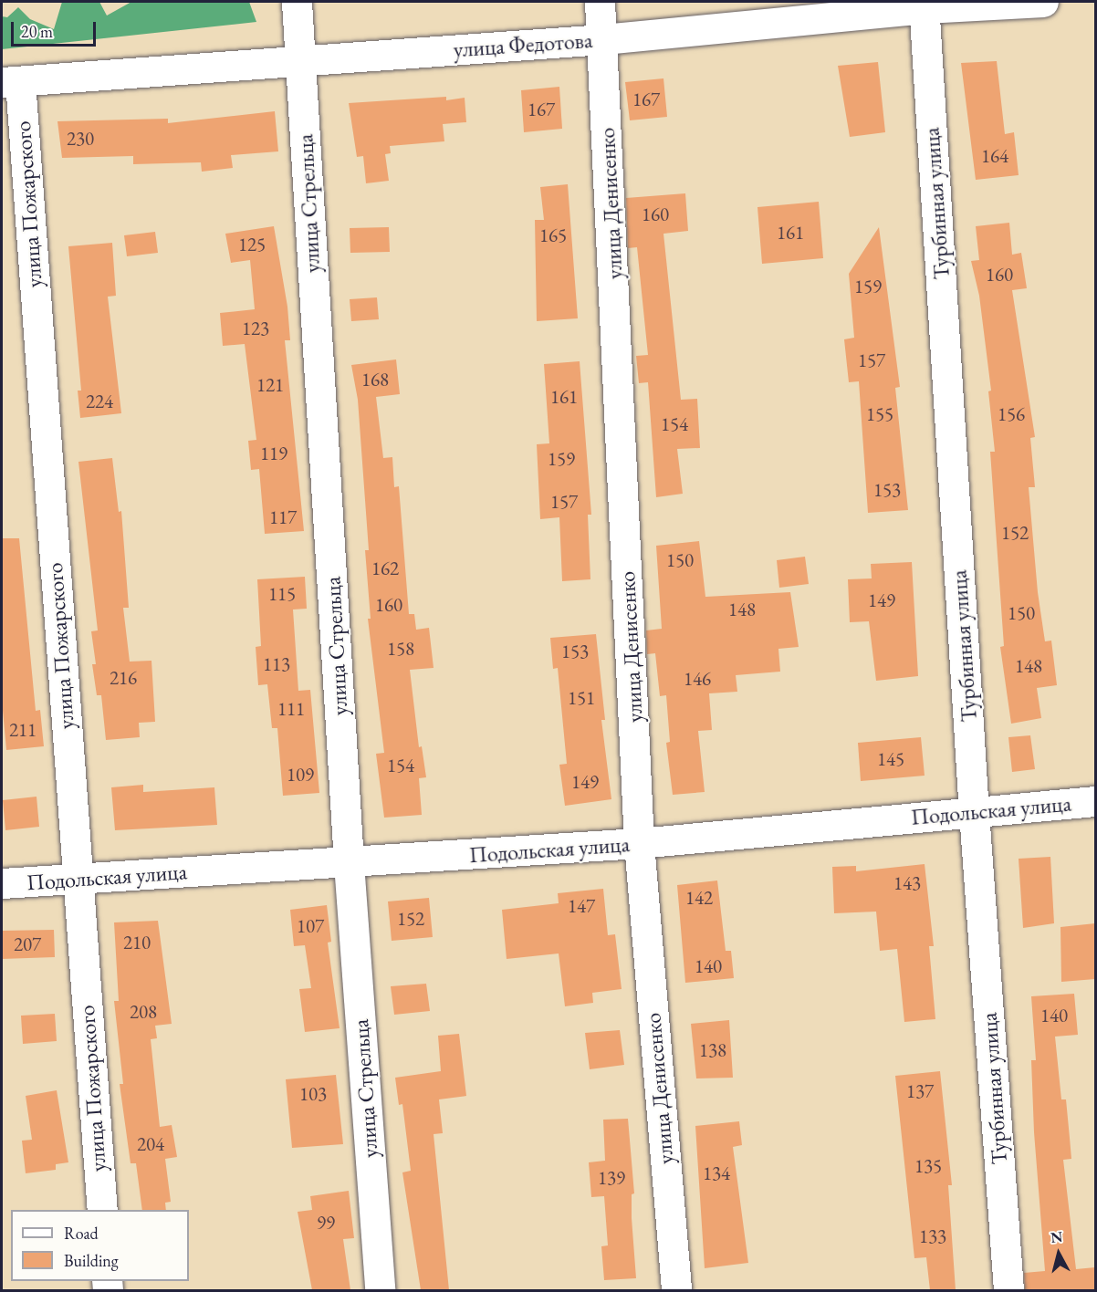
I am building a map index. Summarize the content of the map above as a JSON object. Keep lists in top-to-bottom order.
{
  "streets": {
    "street": [
      "улица Федотова",
      "улица Стрельца",
      "улица Денисенко",
      "Турбинная улица",
      "улица Пожарского",
      "Подольская улица"
    ]
  },
  "crossings": [
    ["улица Федотова", "улица Стрельца"],
    ["улица Федотова", "улица Денисенко"],
    ["улица Федотова", "Турбинная улица"],
    ["улица Федотова", "улица Пожарского"],
    ["улица Стрельца", "Подольская улица"],
    ["улица Денисенко", "Подольская улица"],
    ["Турбинная улица", "Подольская улица"],
    ["улица Пожарского", "Подольская улица"]
  ],
  "house_numbers": [
    "167",
    "167",
    "230",
    "164",
    "160",
    "161",
    "165",
    "125",
    "160",
    "159",
    "123",
    "157",
    "168",
    "121",
    "161",
    "224",
    "155",
    "156",
    "154",
    "119",
    "159",
    "153",
    "157",
    "117",
    "152",
    "150",
    "162",
    "115",
    "149",
    "160",
    "148",
    "150",
    "158",
    "153",
    "113",
    "148",
    "216",
    "146",
    "151",
    "111",
    "211",
    "145",
    "154",
    "109",
    "149",
    "143",
    "142",
    "147",
    "152",
    "107",
    "210",
    "207",
    "140",
    "208",
    "140",
    "138",
    "137",
    "103",
    "204",
    "135",
    "134",
    "139",
    "99",
    "133"
  ],
  "legend": ["Road", "Building"],
  "scale_bar": "20 m",
  "north": "top"
}
